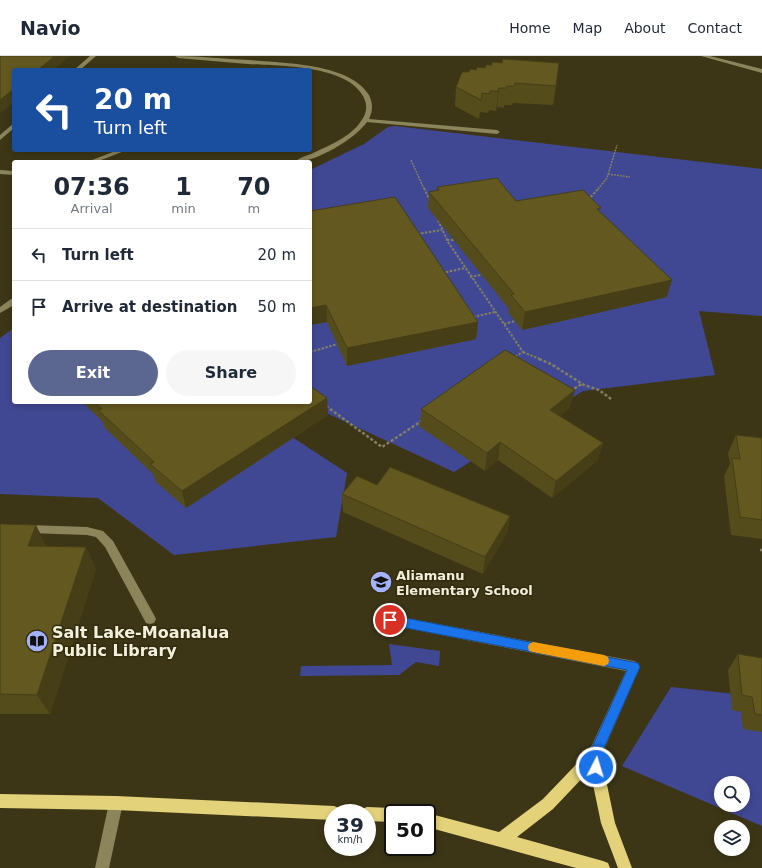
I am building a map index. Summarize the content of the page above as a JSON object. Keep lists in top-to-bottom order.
{
  "places": {
    "school or university": ["Aliamanu Elementary School"],
    "library": ["Salt Lake-Moanalua Public Library"]
  },
  "page": {
    "header": "Navio",
    "nav": [
      "Home",
      "Map",
      "About",
      "Contact"
    ],
    "turn": ["20 m", "Turn left"],
    "eta": [
      "07:36",
      "Arrival",
      "1",
      "min",
      "70",
      "m"
    ],
    "list": [
      {
        "name": "Turn left",
        "value": "20 m"
      },
      {
        "name": "Arrive at destination",
        "value": "50 m"
      }
    ],
    "buttons": ["Exit", "Share"],
    "speed": "39 km/h",
    "limit": "50"
  }
}
